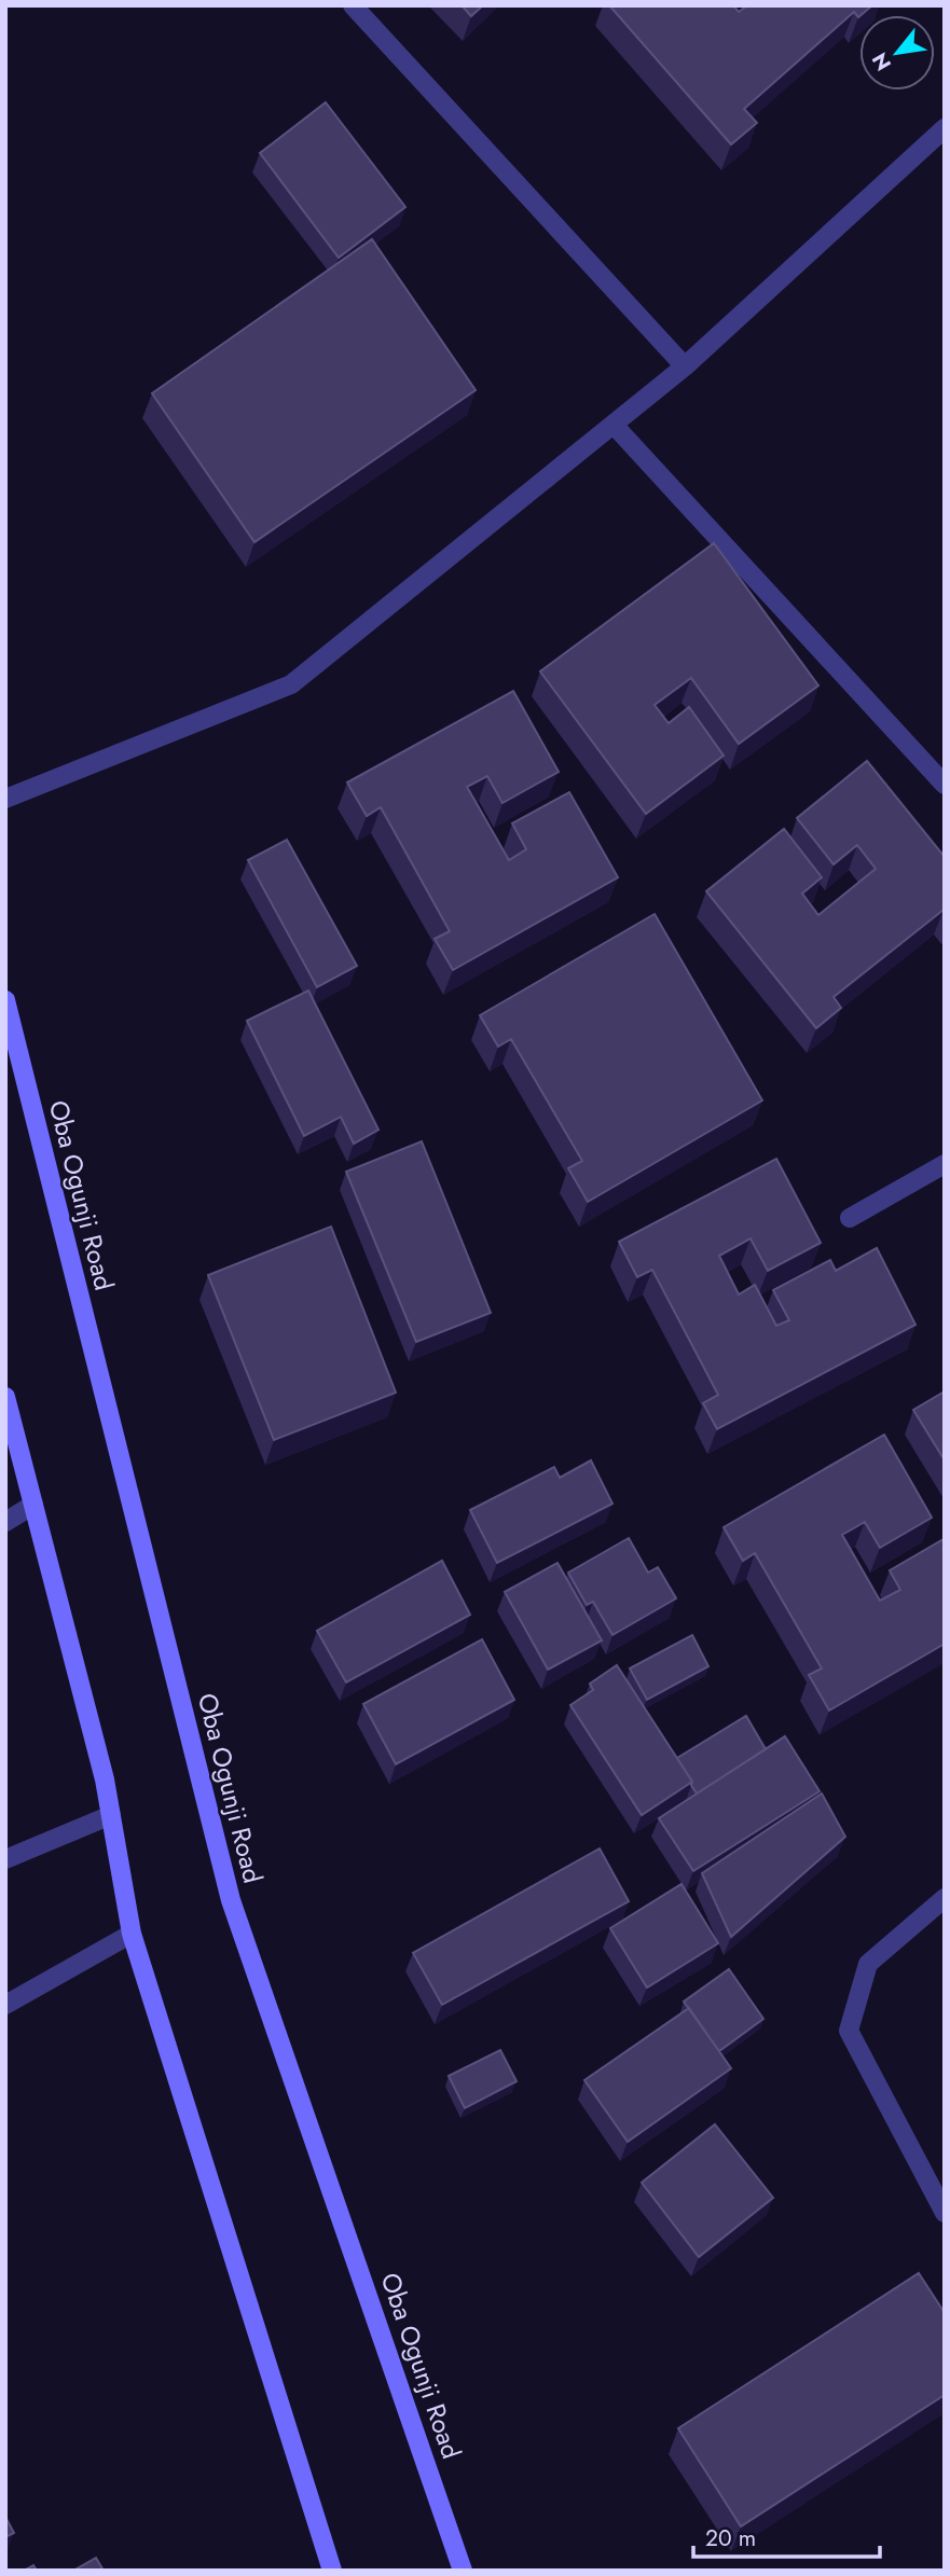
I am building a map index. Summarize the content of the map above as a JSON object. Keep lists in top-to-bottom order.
{
  "streets": {
    "main road": ["Oba Ogunji Road"]
  },
  "scale_bar": "20 m",
  "north": "bottom left"
}
